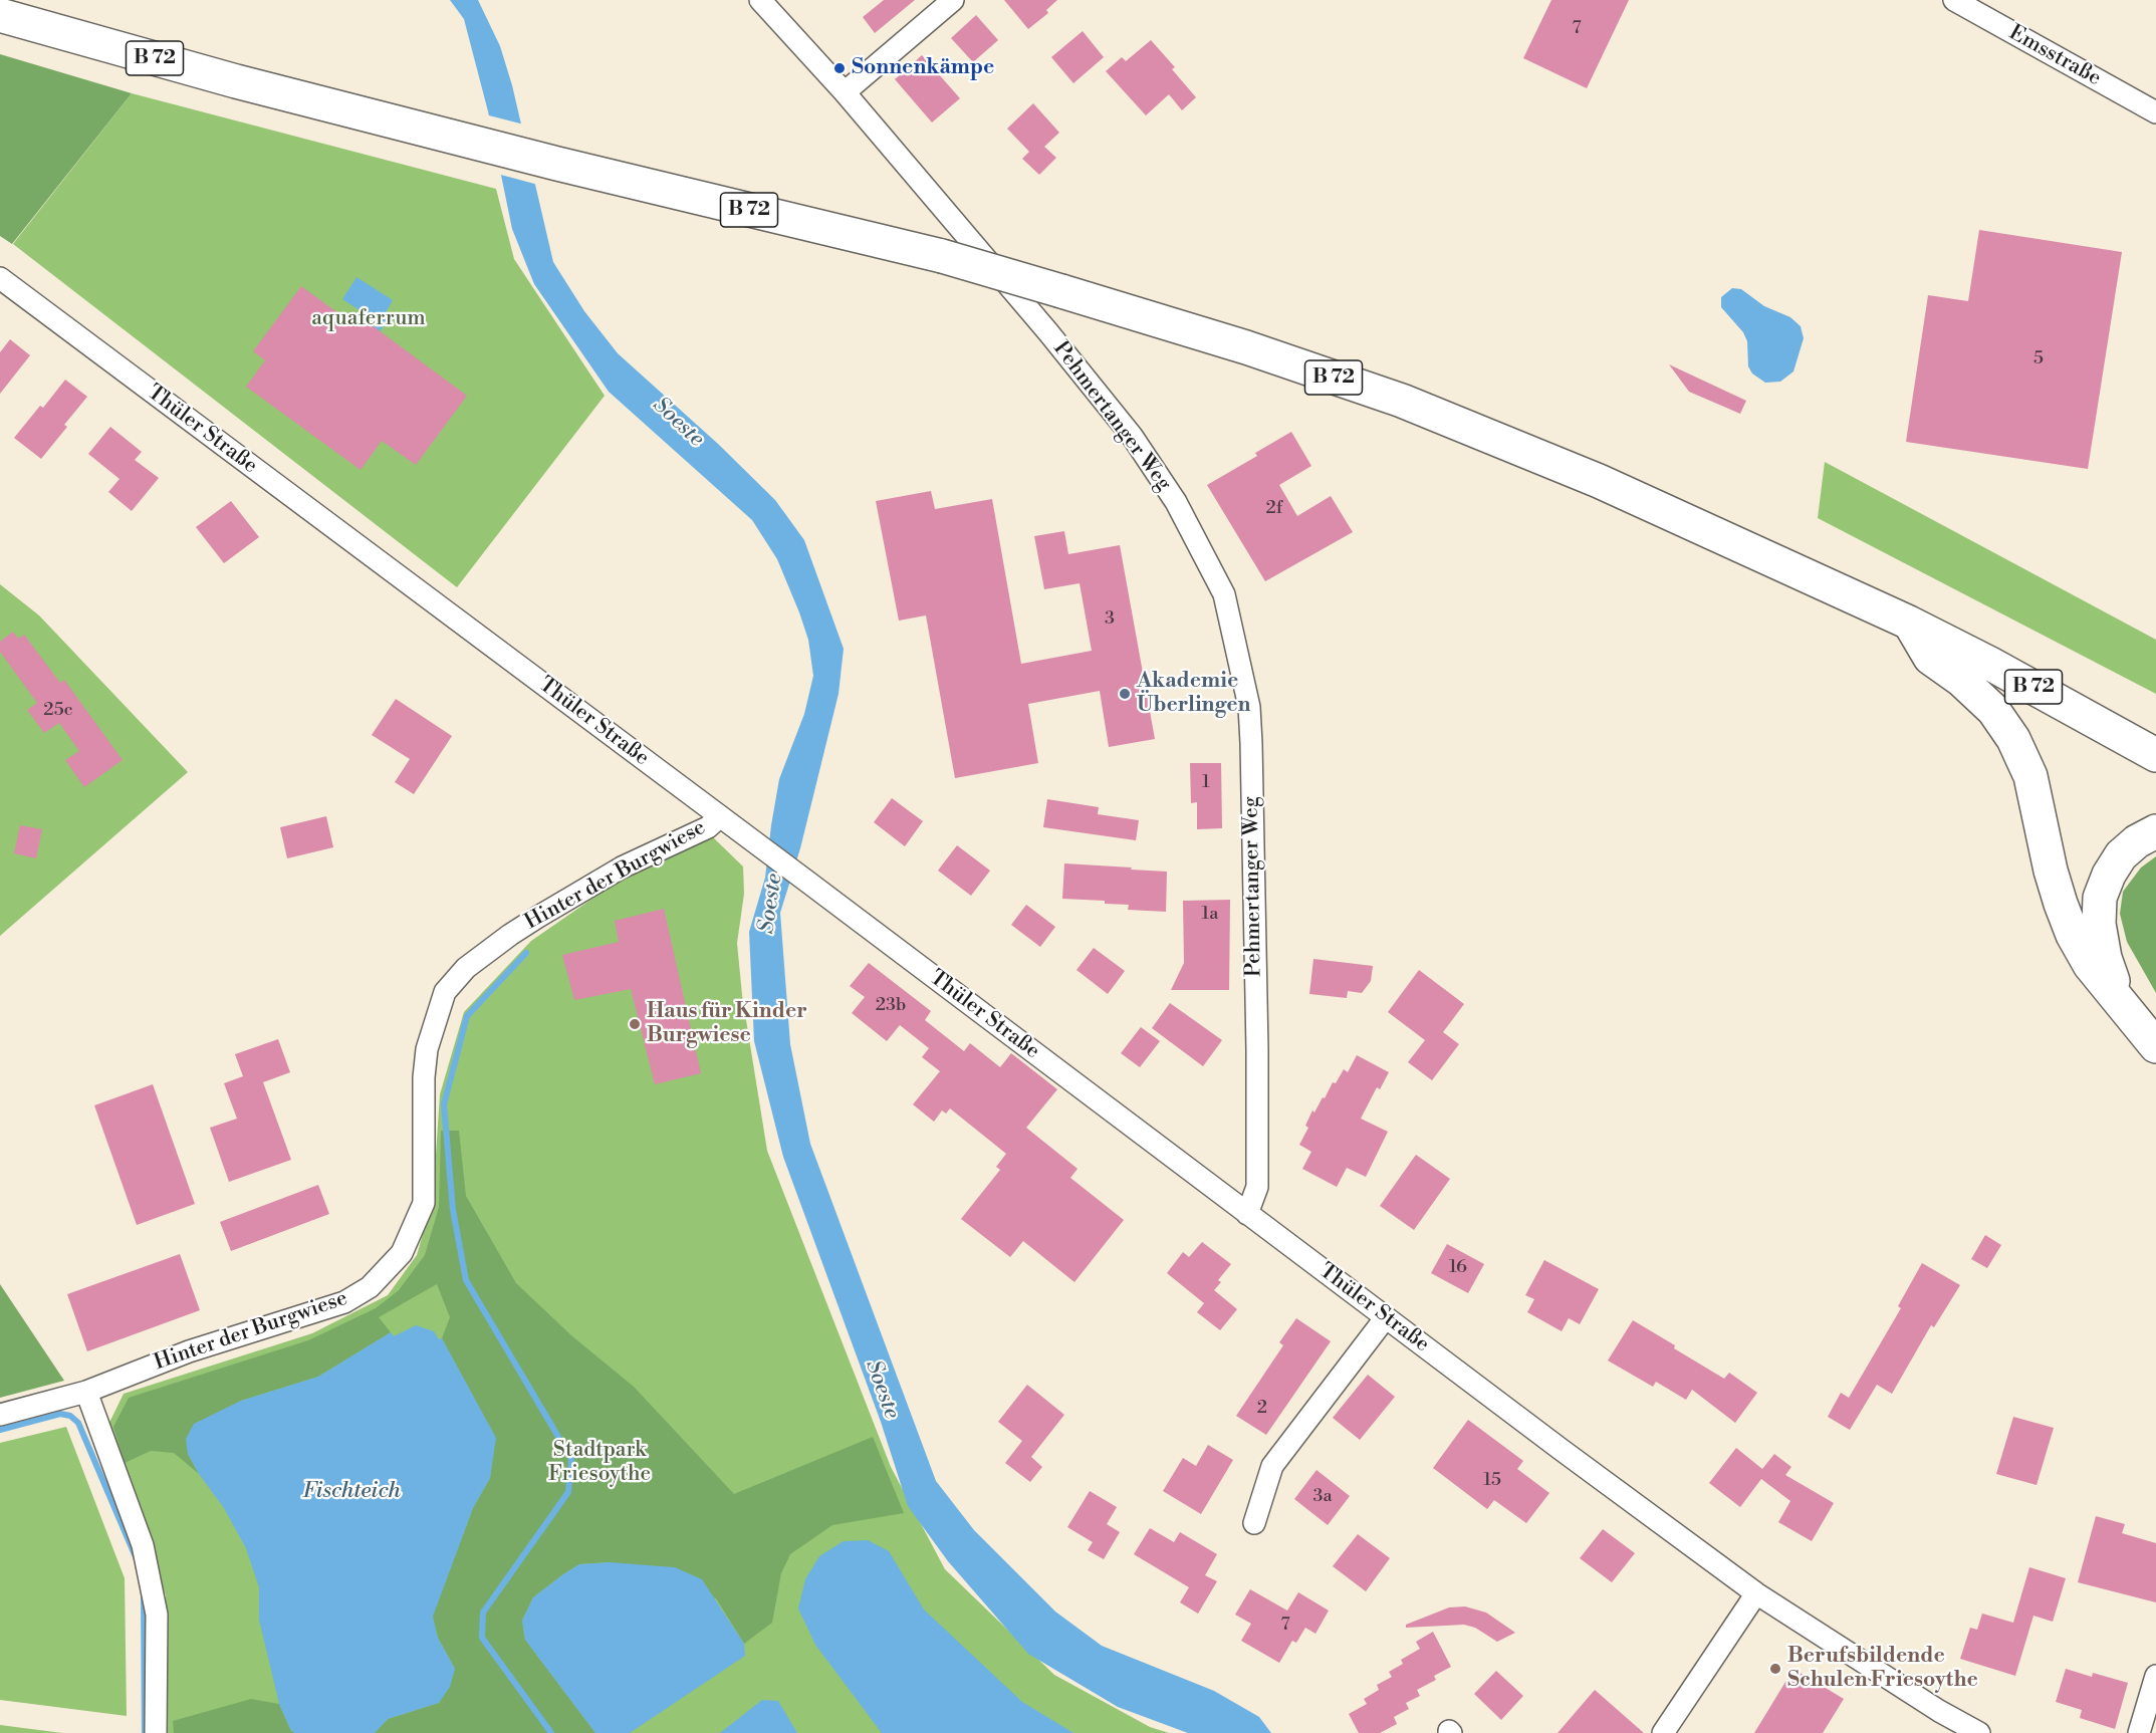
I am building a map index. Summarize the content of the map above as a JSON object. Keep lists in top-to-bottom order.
{
  "streets": {
    "highway": ["B 72"],
    "street": [
      "Emsstraße",
      "Pehmertanger Weg",
      "Thüler Straße",
      "Hinter der Burgwiese"
    ]
  },
  "crossings": [
    ["Pehmertanger Weg", "Thüler Straße"],
    ["Thüler Straße", "Hinter der Burgwiese"]
  ],
  "water": ["Soeste", "Fischteich"],
  "parks": ["aquaferrum", "Stadtpark Friesoythe"],
  "places": [
    "Sonnenkämpe",
    "Akademie Überlingen",
    "Haus für Kinder Burgwiese",
    "Berufsbildende Schulen Friesoythe"
  ],
  "house_numbers": [
    "7",
    "5",
    "2f",
    "3",
    "25c",
    "1",
    "1a",
    "23b",
    "16",
    "2",
    "15",
    "3a",
    "7"
  ]
}
